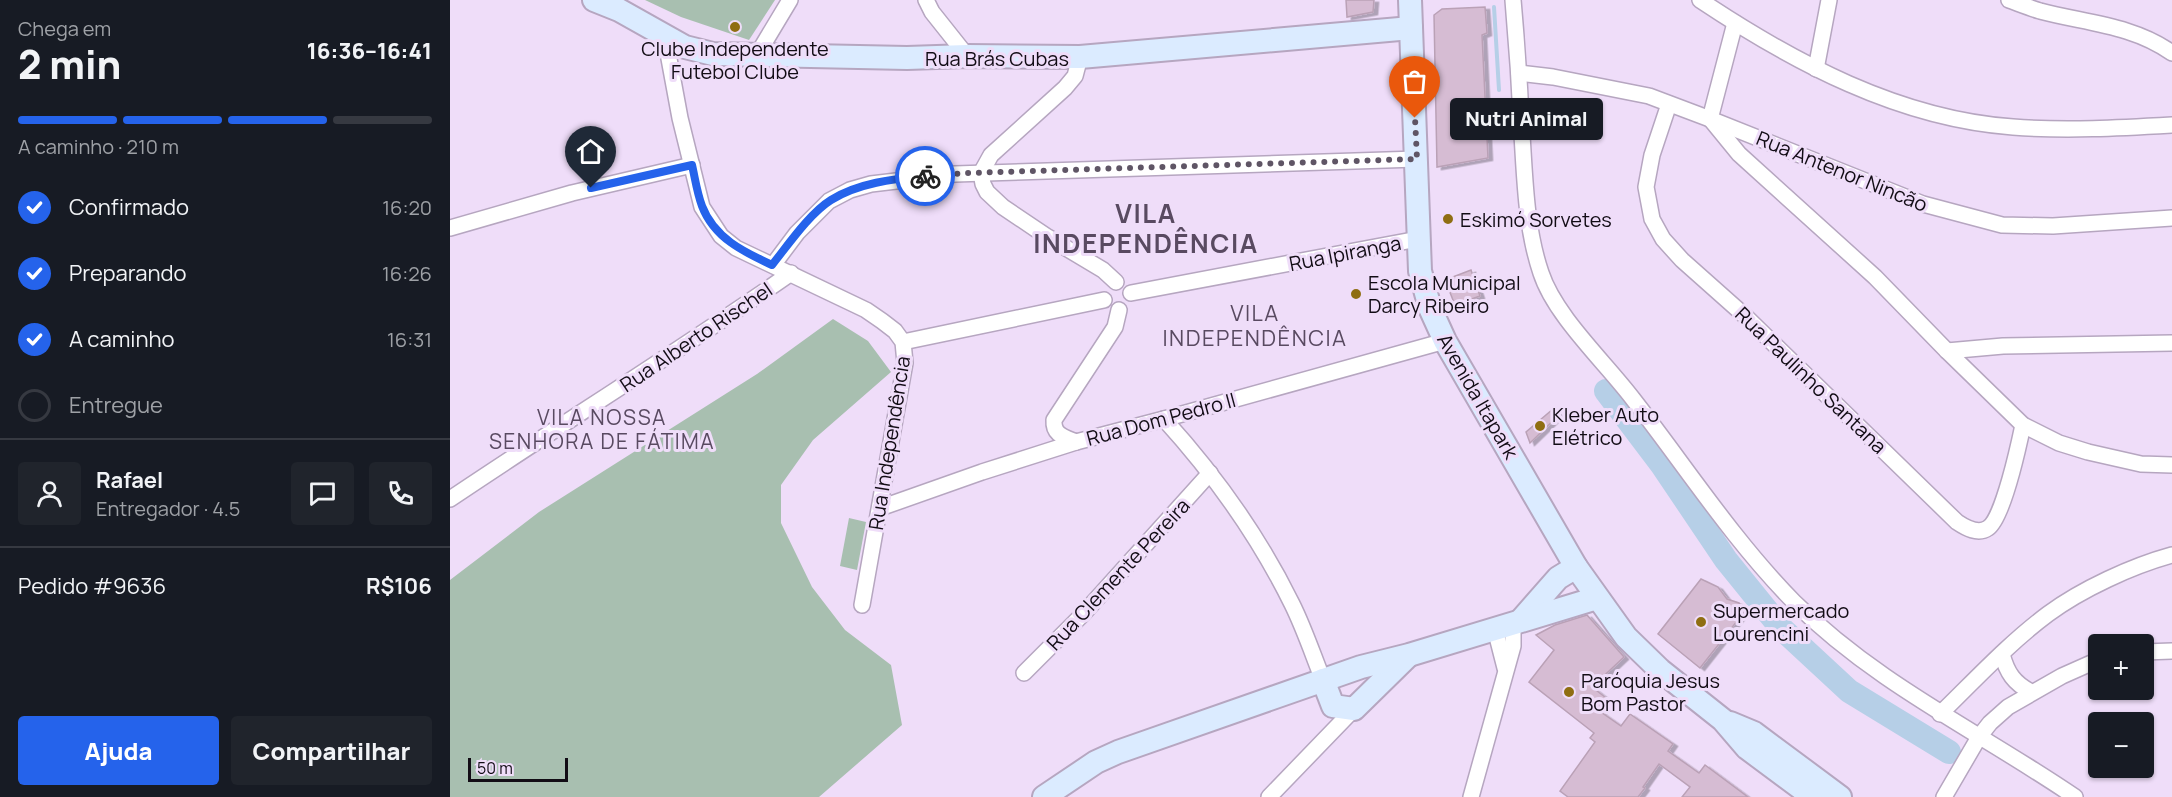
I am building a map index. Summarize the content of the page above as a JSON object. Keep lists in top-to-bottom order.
{
  "streets": {
    "street": [
      "Rua Brás Cubas",
      "Rua Antenor Nincão",
      "Rua Ipiranga",
      "Rua Alberto Rischel",
      "Rua Paulinho Santana",
      "Avenida Itapark",
      "Rua Dom Pedro II",
      "Rua Independência",
      "Rua Clemente Pereira"
    ]
  },
  "crossings": [
    ["Rua Brás Cubas", "Avenida Itapark"],
    ["Rua Brás Cubas", "Rua Independência"],
    ["Rua Antenor Nincão", "Rua Paulinho Santana"],
    ["Rua Ipiranga", "Avenida Itapark"],
    ["Rua Alberto Rischel", "Rua Independência"],
    ["Avenida Itapark", "Rua Dom Pedro II"],
    ["Rua Dom Pedro II", "Rua Independência"]
  ],
  "districts": ["VILA INDEPENDÊNCIA", "VILA INDEPENDÊNCIA", "VILA NOSSA SENHORA DE FÁTIMA"],
  "places": [
    "Clube Independente Futebol Clube",
    "Nutri Animal",
    "Eskimó Sorvetes",
    "Escola Municipal Darcy Ribeiro",
    "Kleber Auto Elétrico",
    "Supermercado Lourencini",
    "Paróquia Jesus Bom Pastor"
  ],
  "scale_bar": "50 m",
  "page": {
    "heading": ["2 min", "Chega em", "16:36–16:41"],
    "panel": [
      "Rafael",
      "Entregador · 4.5",
      "Pedido #9636",
      "R$106"
    ],
    "bubble": "Nutri Animal",
    "bar": "A caminho · 210 m",
    "list": [
      ["Confirmado", "16:20"],
      ["Preparando", "16:26"],
      ["A caminho", "16:31"],
      "Entregue"
    ],
    "map_buttons": ["+", "−"],
    "buttons": ["Ajuda", "Compartilhar"],
    "scale": "50 m"
  }
}
